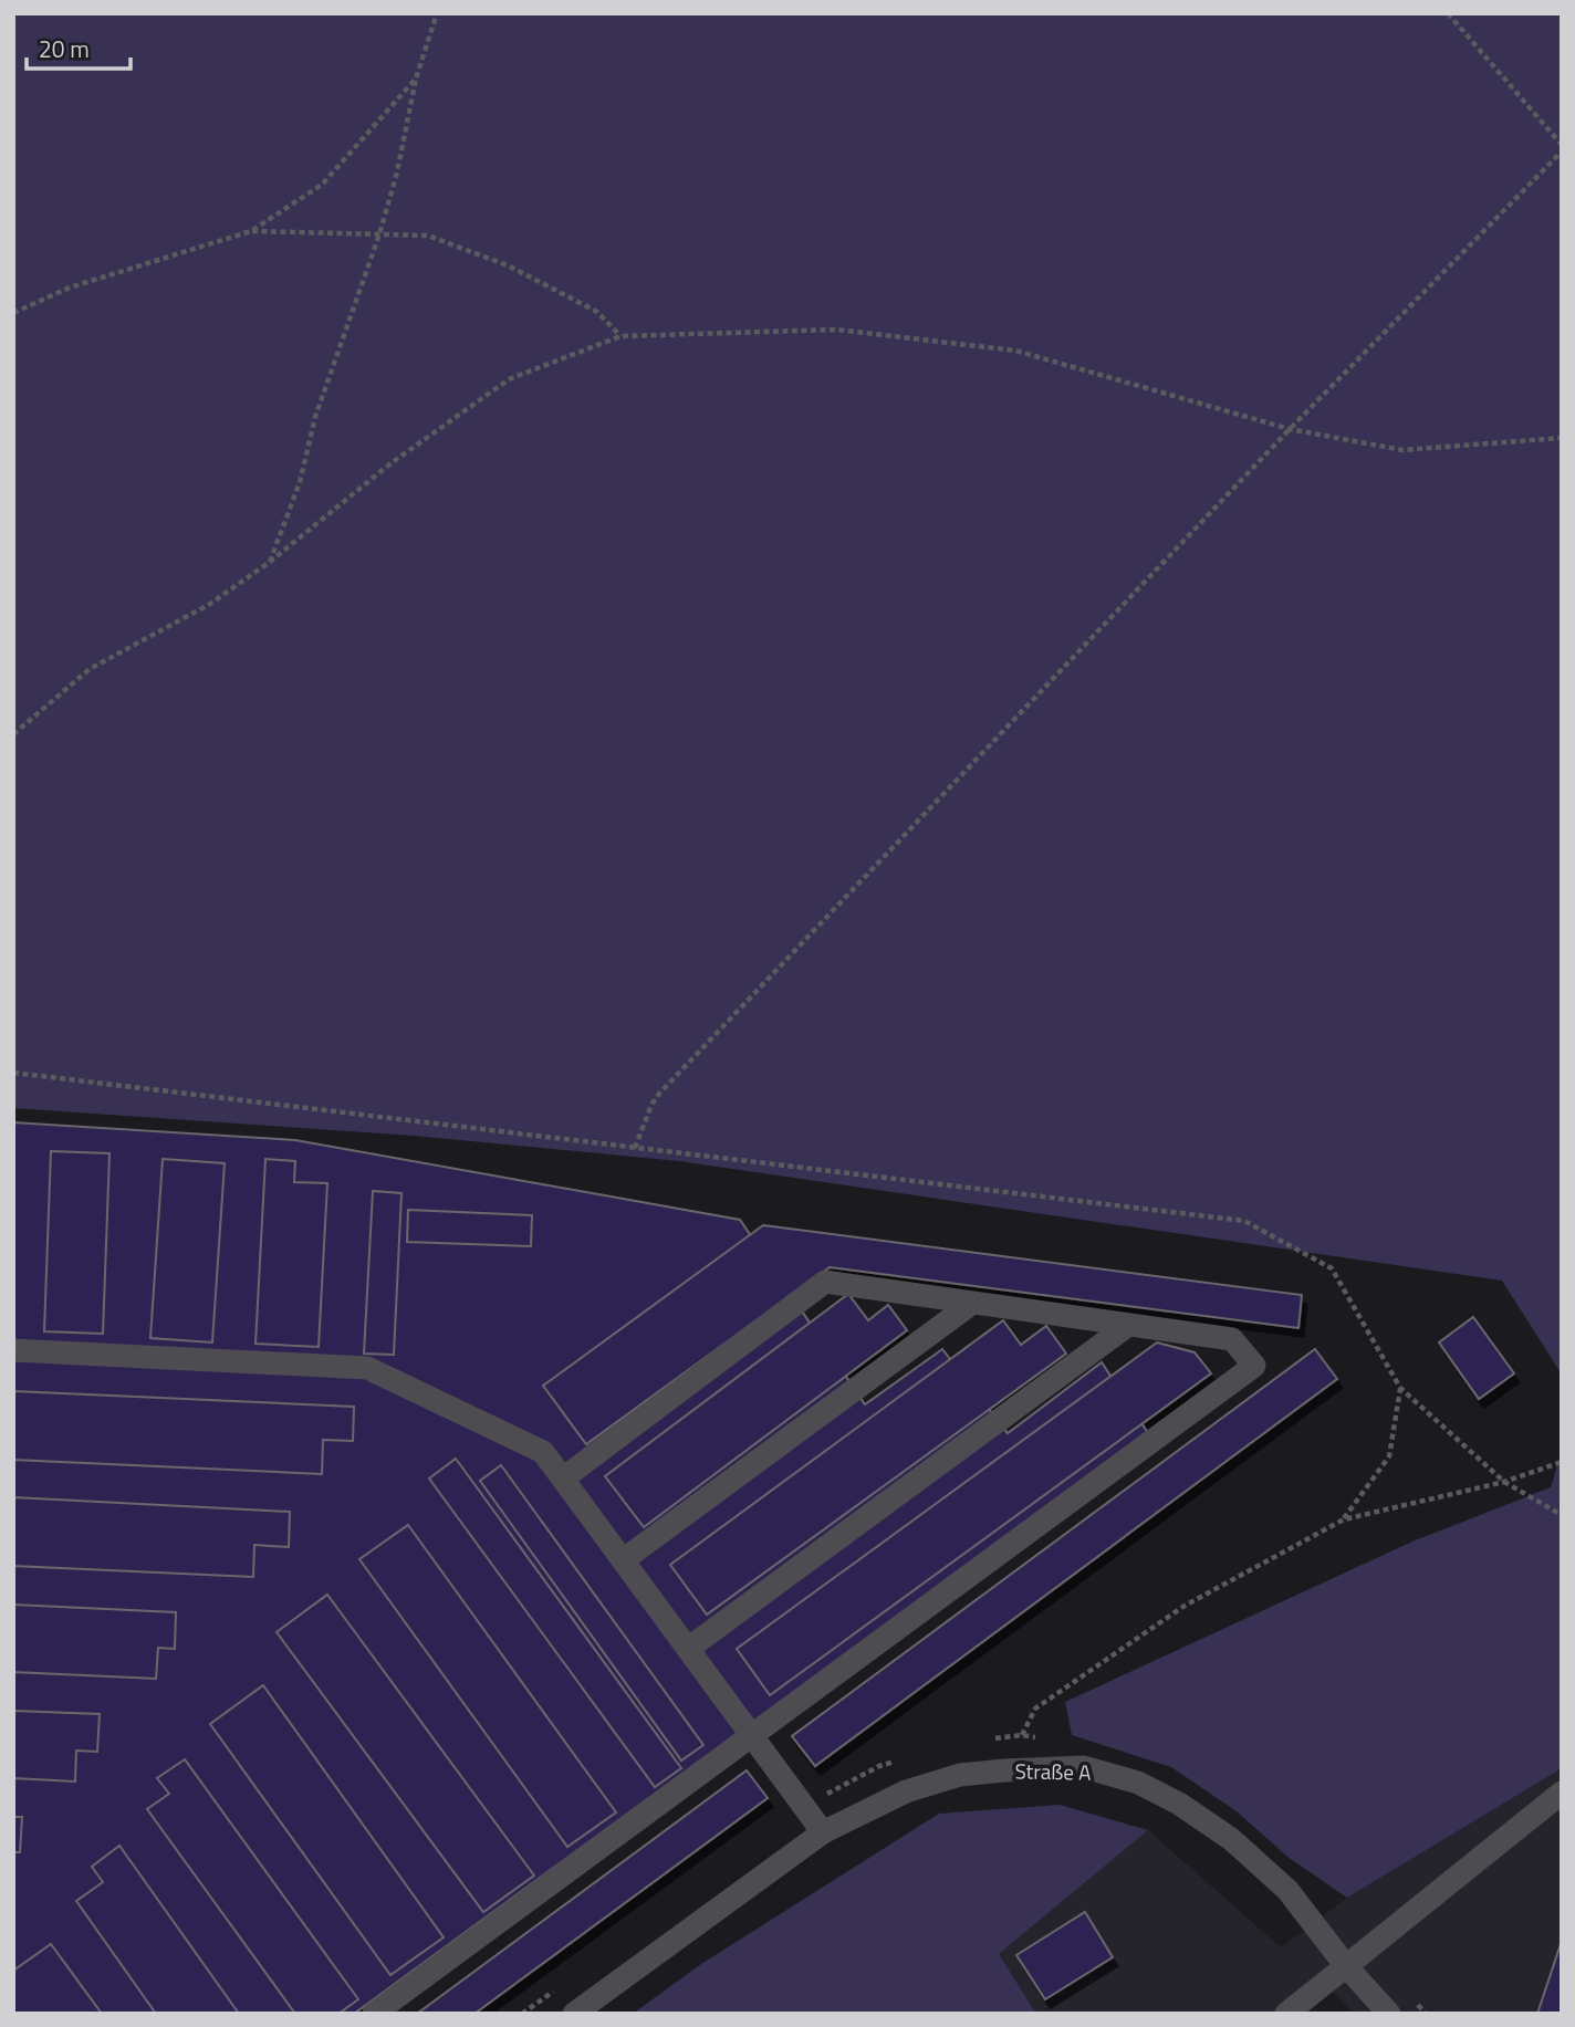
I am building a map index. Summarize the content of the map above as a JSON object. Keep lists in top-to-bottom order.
{
  "streets": {
    "street": ["Straße A"]
  },
  "scale_bar": "20 m"
}
